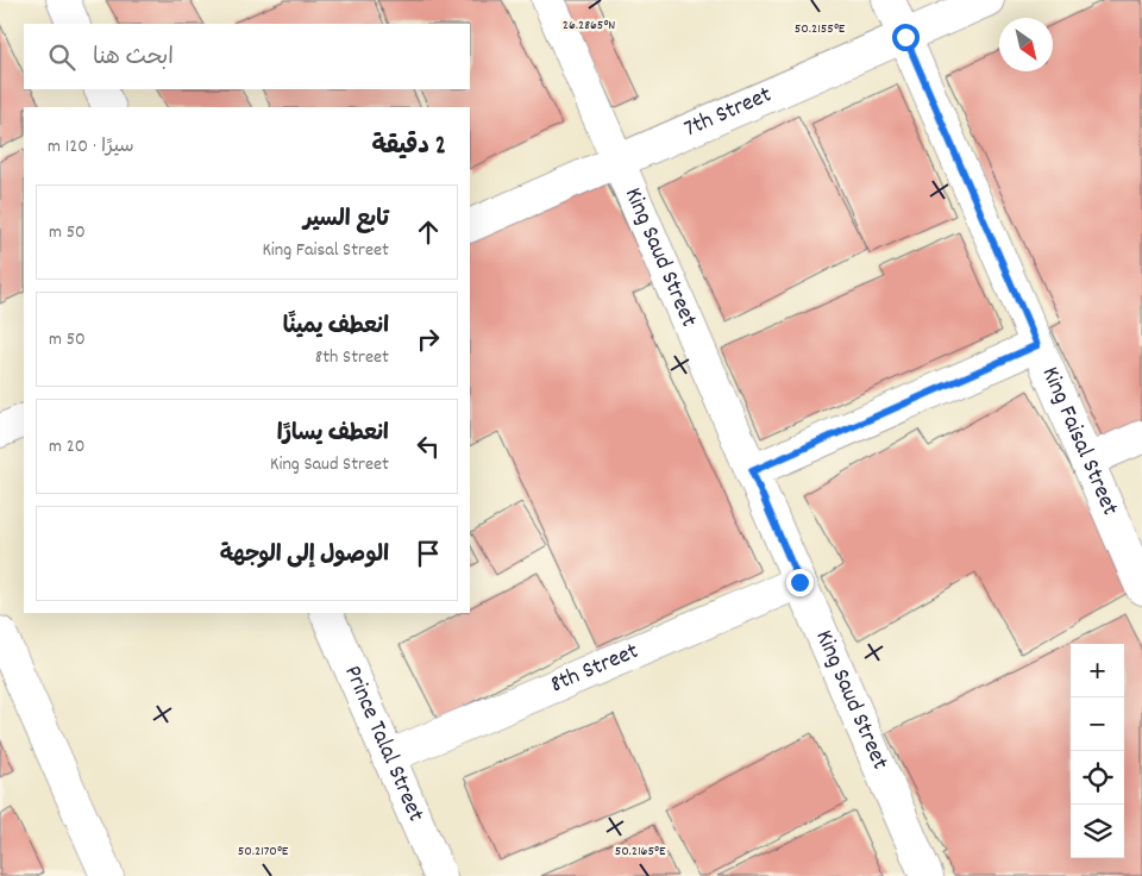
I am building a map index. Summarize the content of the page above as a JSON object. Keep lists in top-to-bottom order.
{
  "streets": {
    "street": [
      "7th Street",
      "King Saud Street",
      "King Faisal Street",
      "8th Street",
      "Prince Talal Street"
    ]
  },
  "crossings": [
    ["7th Street", "King Saud Street"],
    ["7th Street", "King Faisal Street"],
    ["King Saud Street", "8th Street"],
    ["8th Street", "Prince Talal Street"]
  ],
  "north": "bottom right",
  "page": {
    "search": "ابحث هنا",
    "heading": ["2 دقيقة", "سيرًا · 120 m"],
    "list": [
      ["تابع السير", "King Faisal Street", "50 m"],
      ["انعطف يمينًا", "8th Street", "50 m"],
      ["انعطف يسارًا", "King Saud Street", "20 m"],
      "الوصول إلى الوجهة"
    ],
    "map_buttons": ["+", "−"]
  },
  "coordinates": [
    "26.2865°N",
    "50.2155°E",
    "50.2170°E",
    "50.2165°E"
  ]
}
